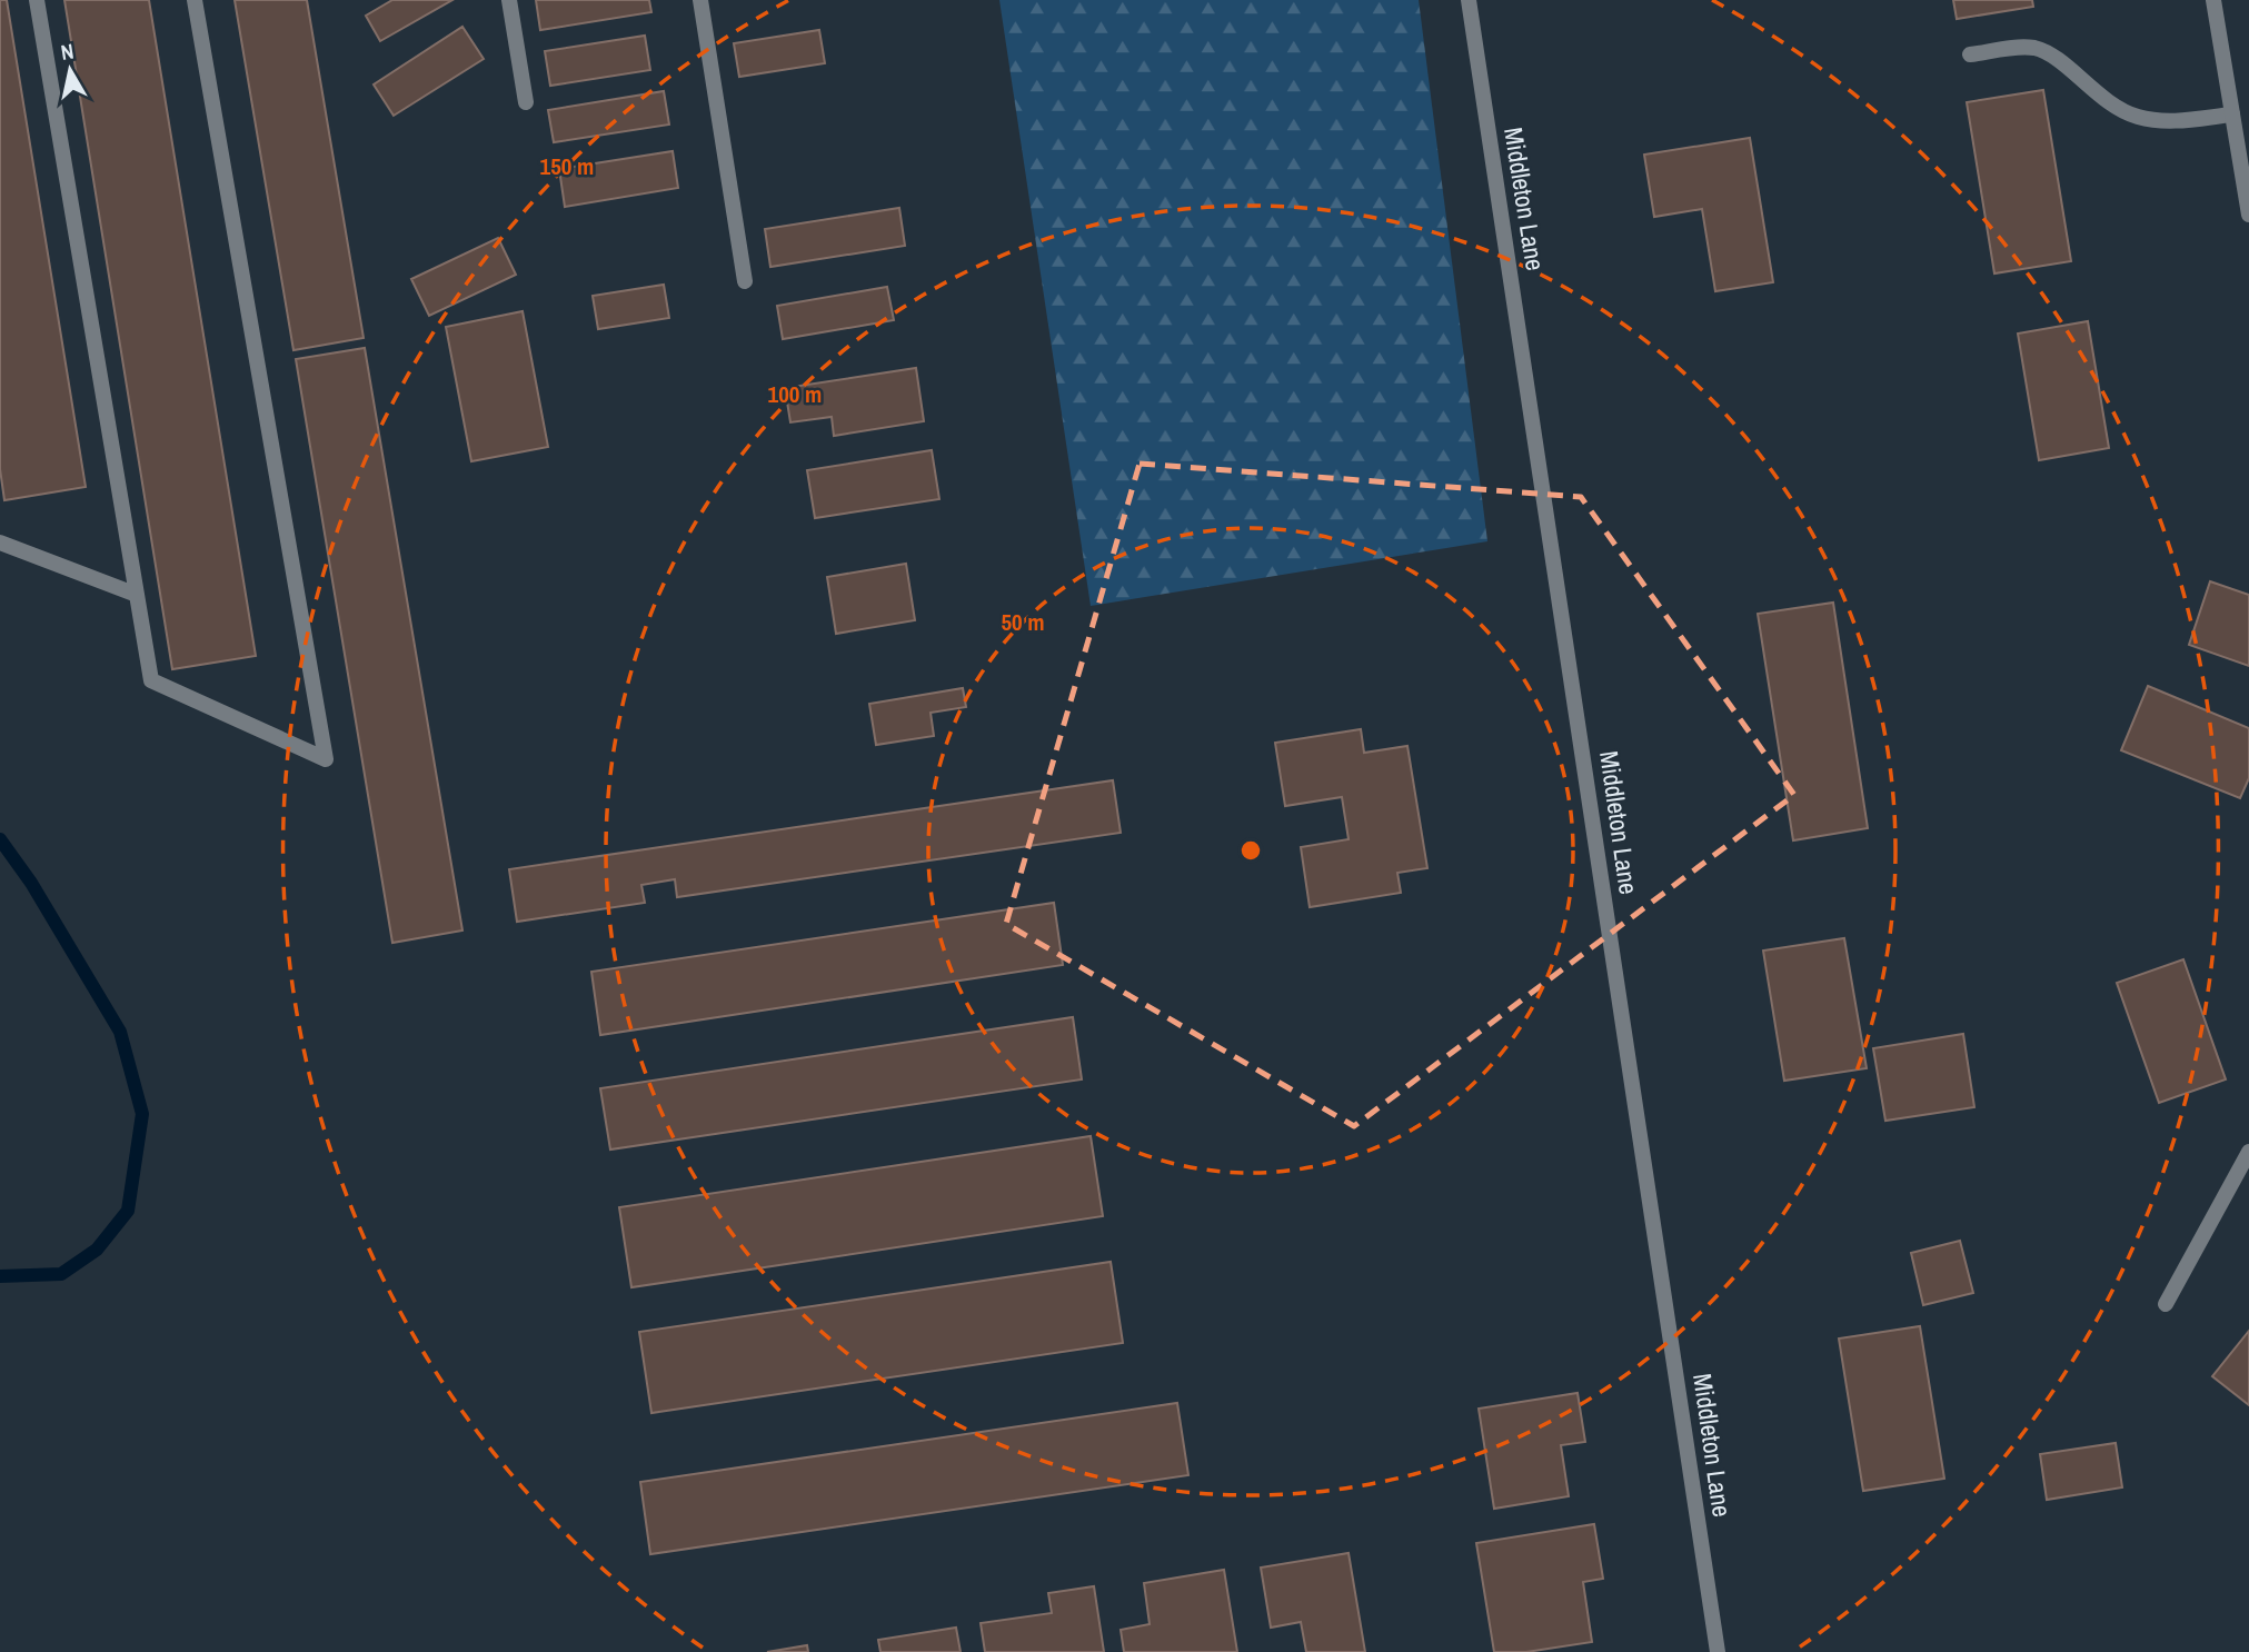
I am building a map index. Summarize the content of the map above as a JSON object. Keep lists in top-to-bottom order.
{
  "streets": {
    "street": ["Middleton Lane"]
  },
  "north": "top",
  "rings": ["150 m", "100 m", "50 m"]
}
